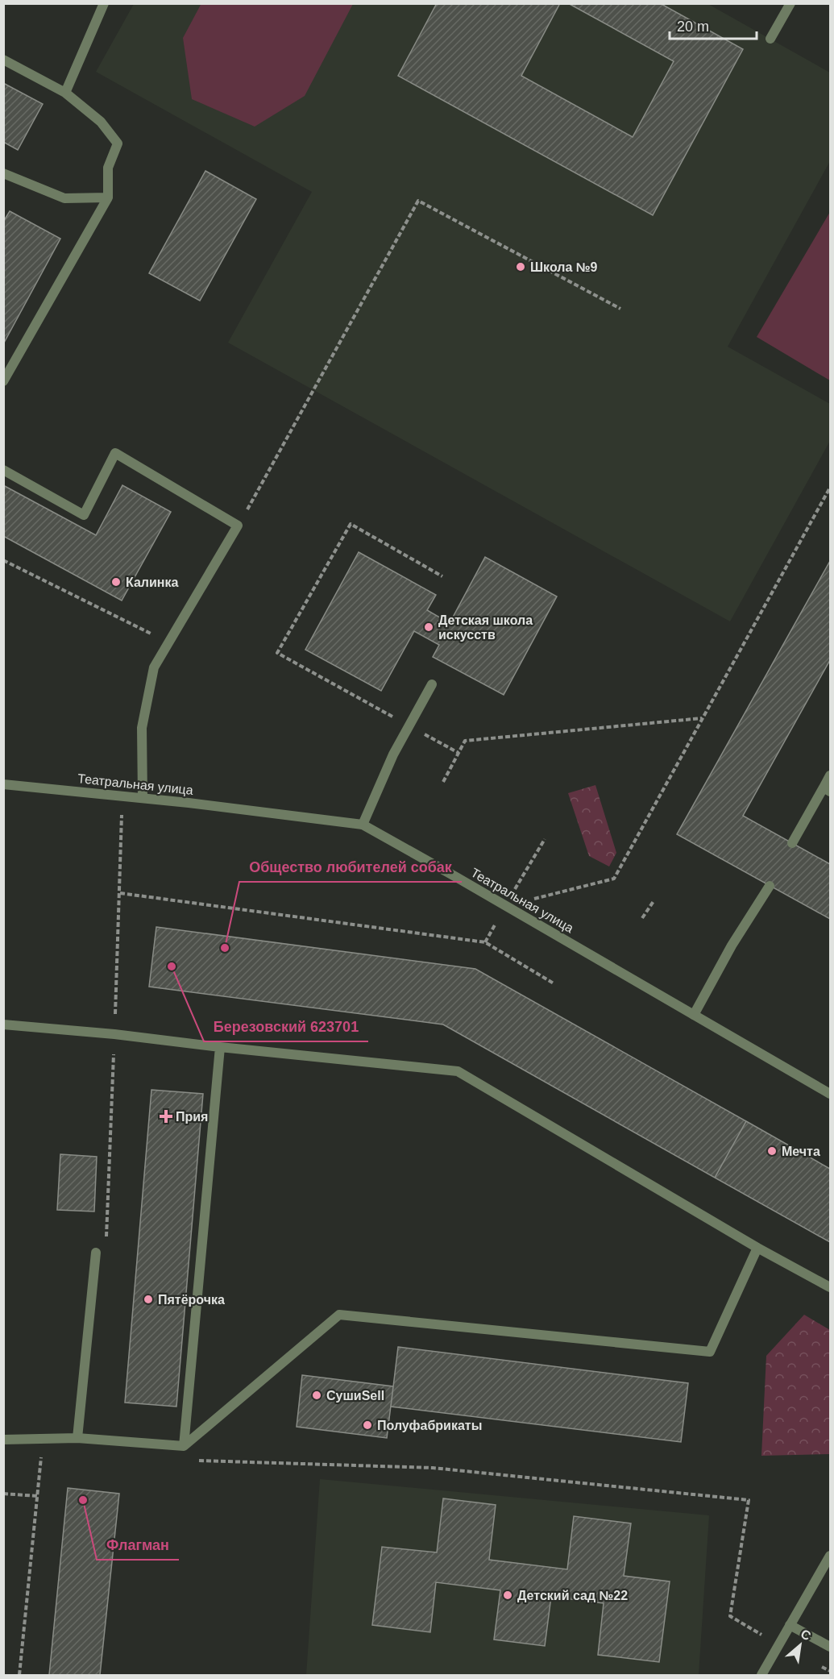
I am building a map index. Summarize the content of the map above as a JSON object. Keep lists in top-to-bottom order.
{
  "streets": {
    "street": ["Театральная улица"]
  },
  "places": {
    "other": [
      "Школа №9",
      "Калинка",
      "Детская школа искусств",
      "Общество любителей собак",
      "Березовский 623701",
      "Мечта",
      "Пятёрочка",
      "СушиSell",
      "Полуфабрикаты",
      "Флагман",
      "Детский сад №22"
    ],
    "health": ["Прия"]
  },
  "scale_bar": "20 m",
  "north": "top right"
}
